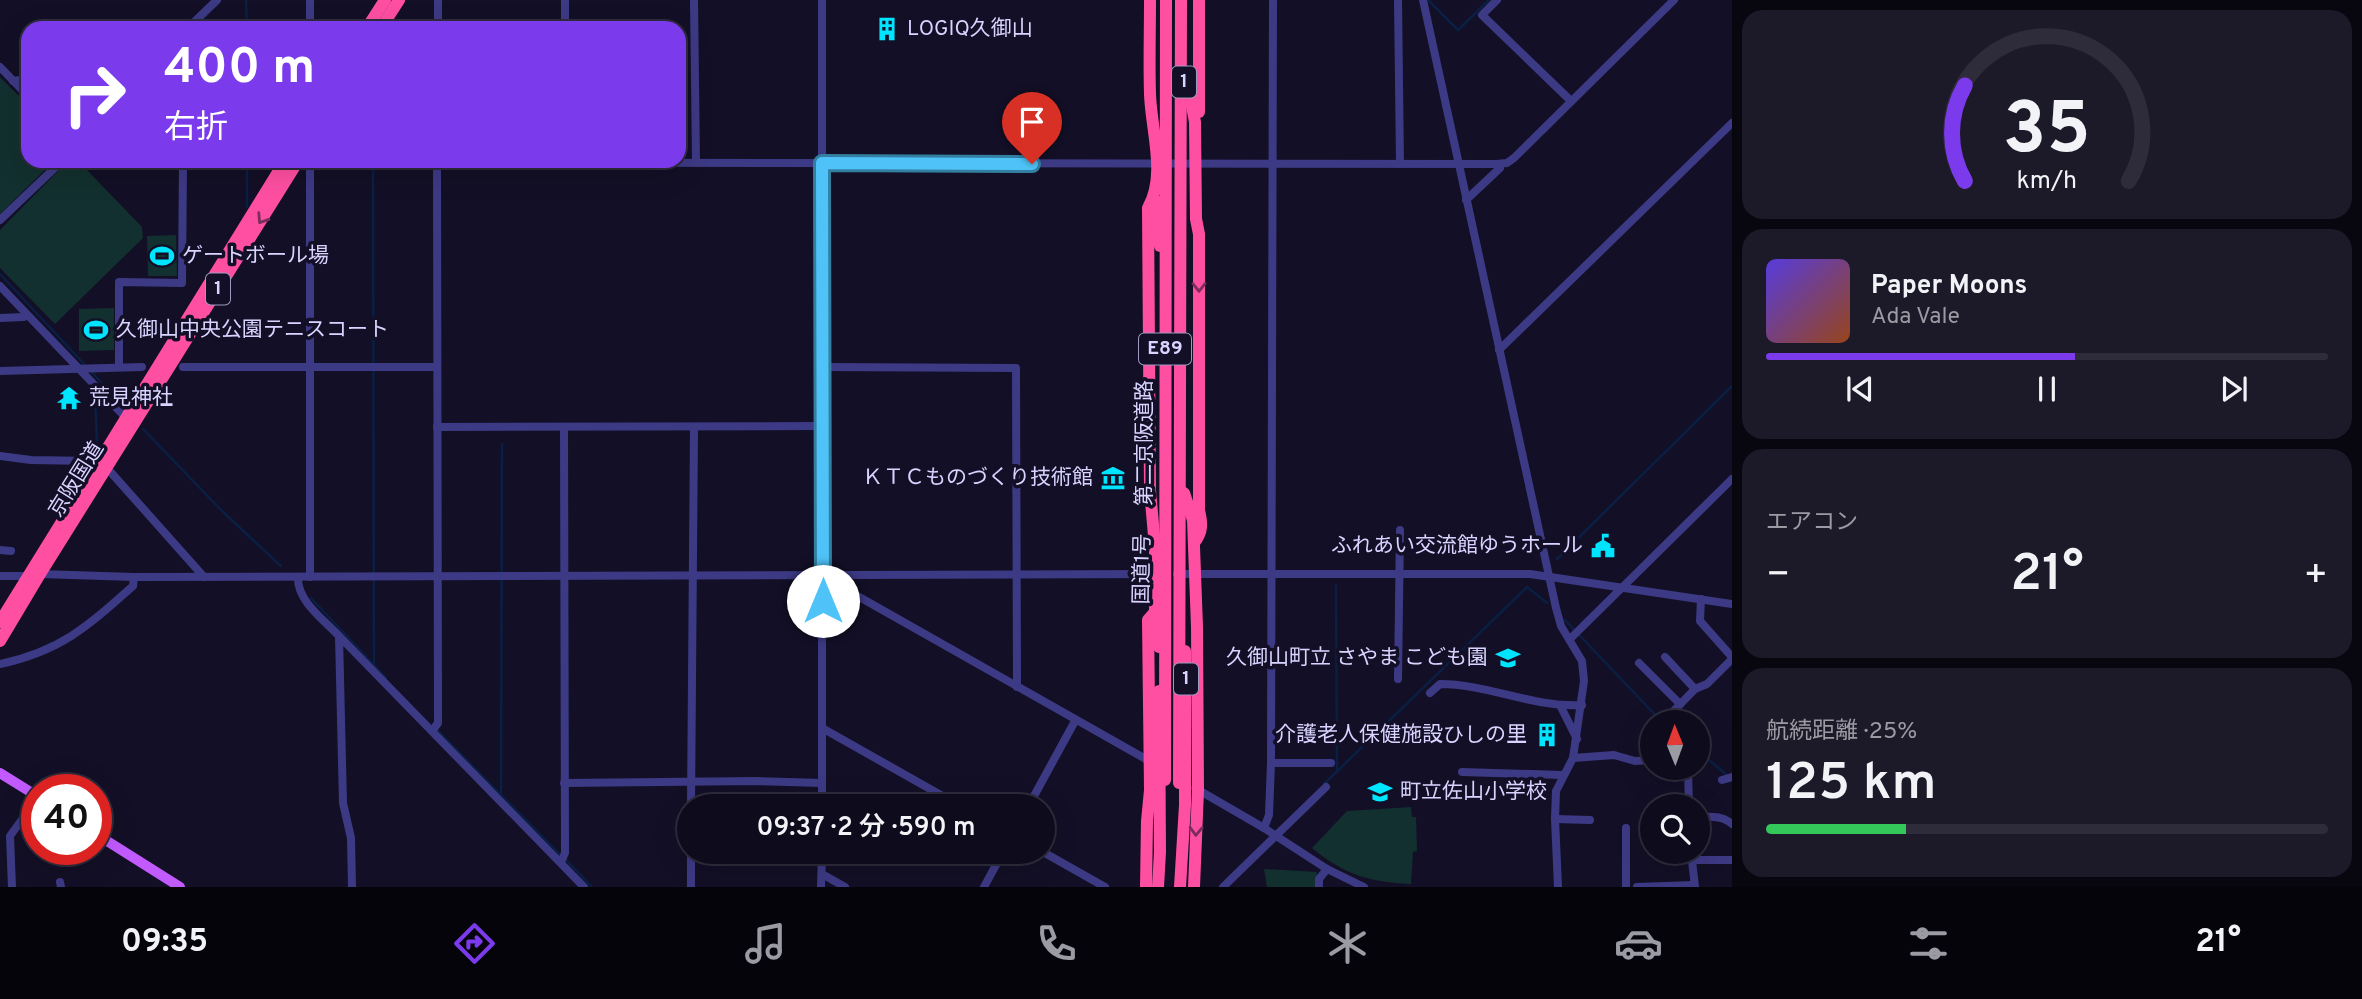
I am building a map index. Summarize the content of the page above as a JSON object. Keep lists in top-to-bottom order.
{
  "streets": {
    "highway": [
      "1",
      "E89",
      "第二京阪道路",
      "京阪国道",
      "国道1号"
    ]
  },
  "crossings": [
    ["第二京阪道路", "国道1号"]
  ],
  "places": {
    "building": ["LOGIQ久御山", "介護老人保健施設ひしの里"],
    "sports": ["ゲートボール場", "久御山中央公園テニスコート"],
    "temple": ["荒見神社"],
    "museum": ["ＫＴＣものづくり技術館"],
    "public building": ["ふれあい交流館ゆうホール"],
    "school or university": ["久御山町立 さやま こども園", "町立佐山小学校"]
  },
  "north": "top",
  "page": {
    "turn": ["400 m", "右折"],
    "song": ["Paper Moons", "Ada Vale"],
    "tile": [
      "エアコン",
      ["航続距離 · 25%", "125 km"]
    ],
    "heat": ["−", "21°", "+"],
    "limit": "40",
    "trip": "09:37 · 2 分 · 590 m",
    "tabs": ["09:35", "21°"],
    "gauge": ["35", "km/h"]
  }
}
